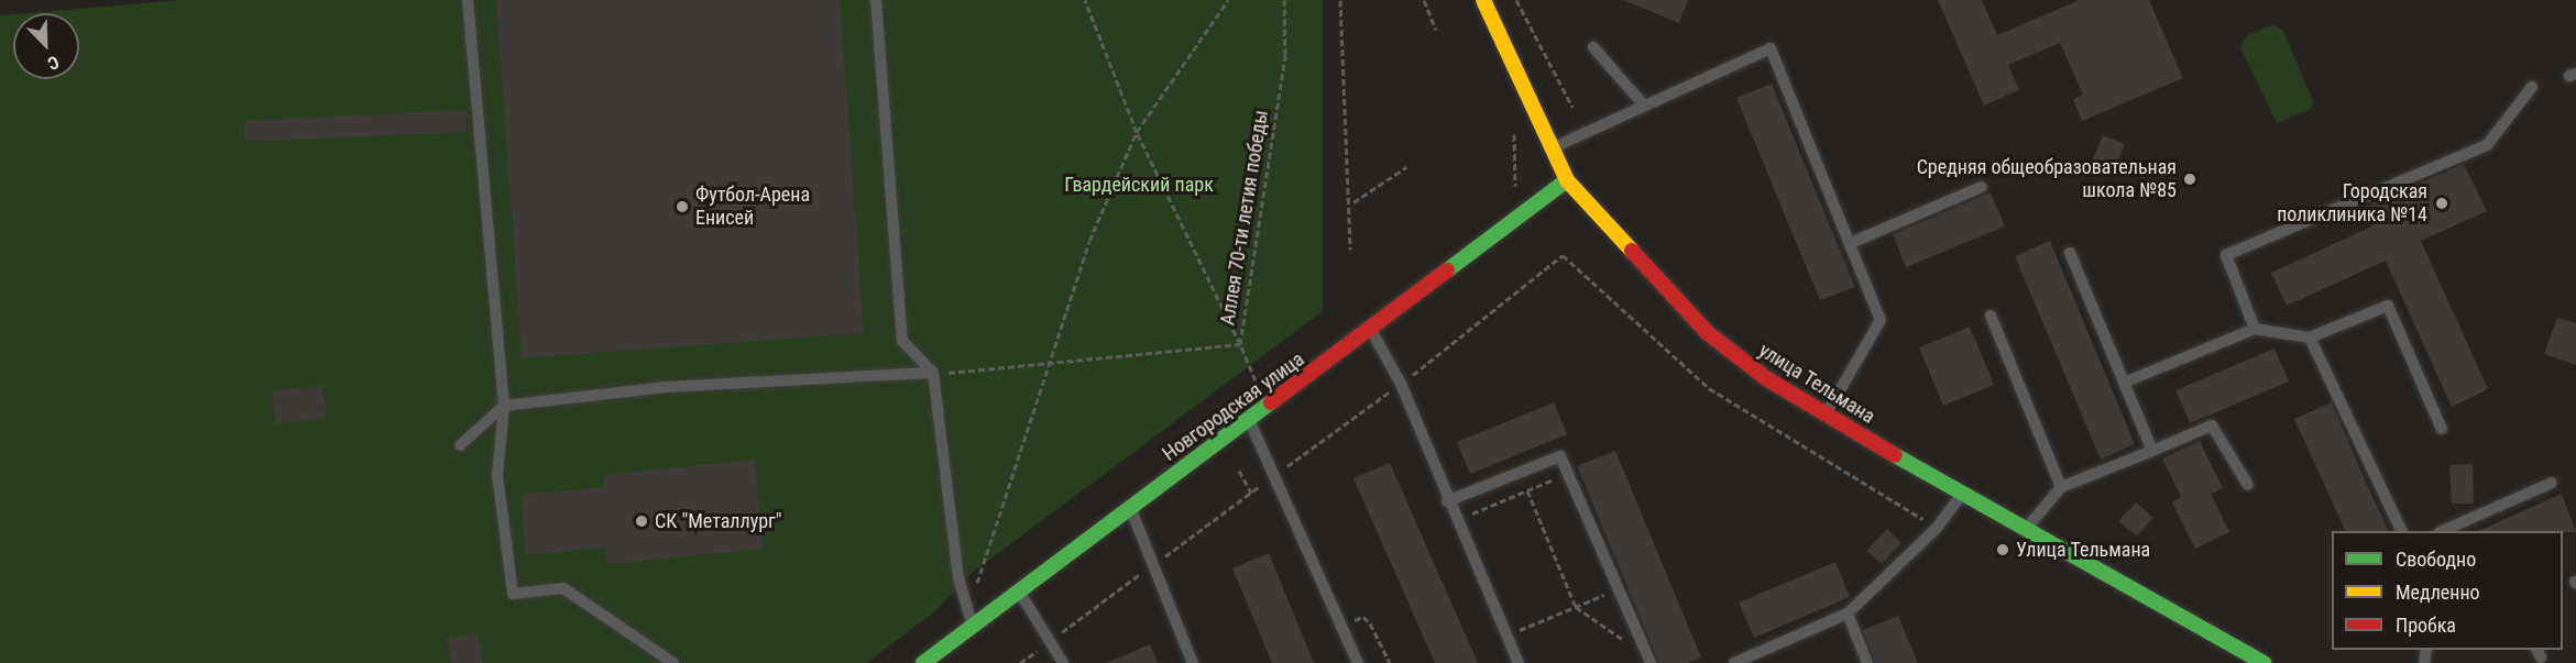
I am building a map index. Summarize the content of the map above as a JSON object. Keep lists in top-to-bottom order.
{
  "streets": {
    "main road": ["улица Тельмана", "Новгородская улица"],
    "path": ["Аллея 70-ти летия победы"]
  },
  "crossings": [
    ["улица Тельмана", "Новгородская улица"]
  ],
  "parks": ["Гвардейский парк"],
  "places": [
    "Средняя общеобразовательная школа №85",
    "Городская поликлиника №14",
    "Футбол-Арена Енисей",
    "СК \"Металлург\"",
    "Улица Тельмана"
  ],
  "legend": ["Свободно", "Медленно", "Пробка"],
  "north": "bottom right"
}
